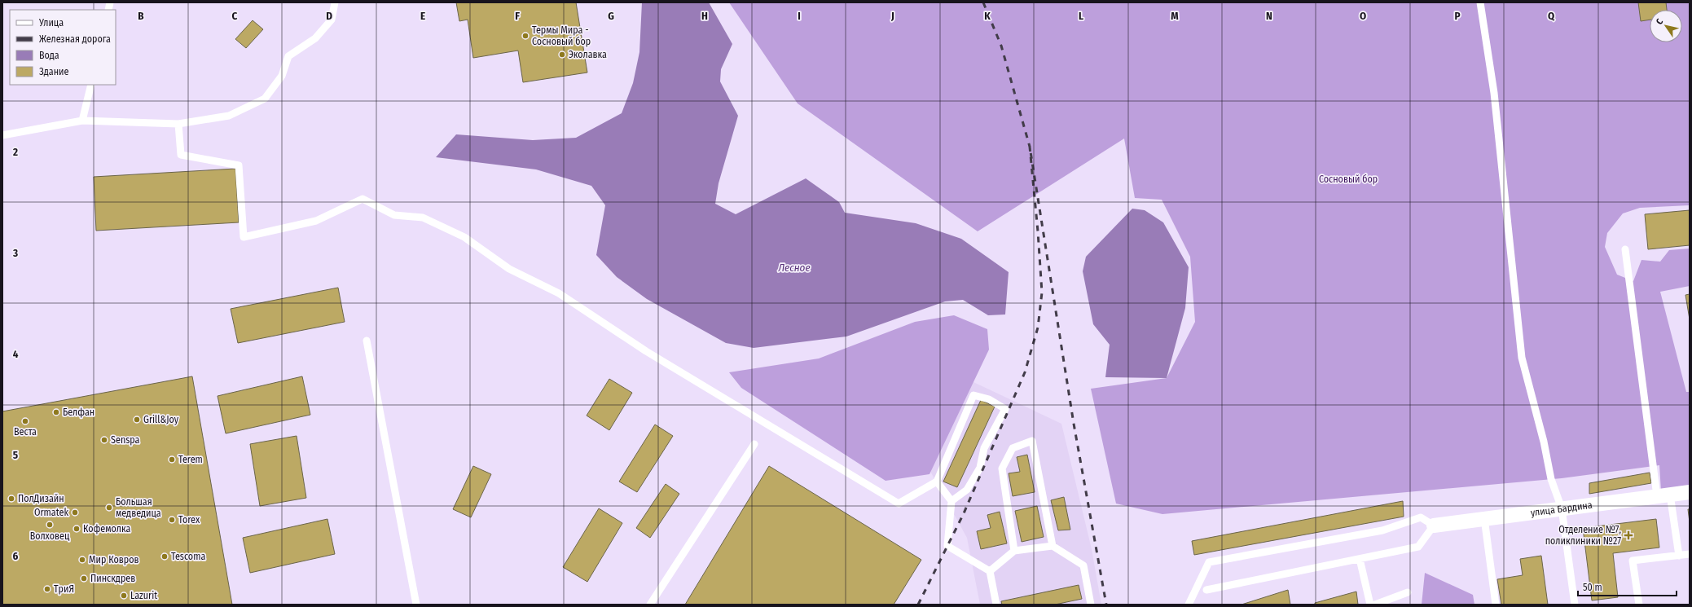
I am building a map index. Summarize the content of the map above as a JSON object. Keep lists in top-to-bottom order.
{
  "streets": {
    "street": ["улица Бардина"]
  },
  "water": ["Лесное"],
  "parks": ["Сосновый бор"],
  "places": {
    "other": [
      "Термы Мира - Сосновый бор",
      "Эколавка",
      "Белфан",
      "Grill&Joy",
      "Веста",
      "Senspa",
      "Terem",
      "ПолДизайн",
      "Большая медведица",
      "Ormatek",
      "Torex",
      "Волховец",
      "Кофемолка",
      "Tescoma",
      "Мир Ковров",
      "Пинскдрев",
      "ТриЯ",
      "Lazurit"
    ],
    "health": ["Отделение №7, поликлиники №27"]
  },
  "legend": [
    "Улица",
    "Железная дорога",
    "Вода",
    "Здание"
  ],
  "scale_bar": "50 m",
  "north": "top left",
  "grid": {
    "columns": [
      "B",
      "C",
      "D",
      "E",
      "F",
      "G",
      "H",
      "I",
      "J",
      "K",
      "L",
      "M",
      "N",
      "O",
      "P",
      "Q"
    ],
    "rows": [
      "2",
      "3",
      "4",
      "5",
      "6"
    ]
  }
}
